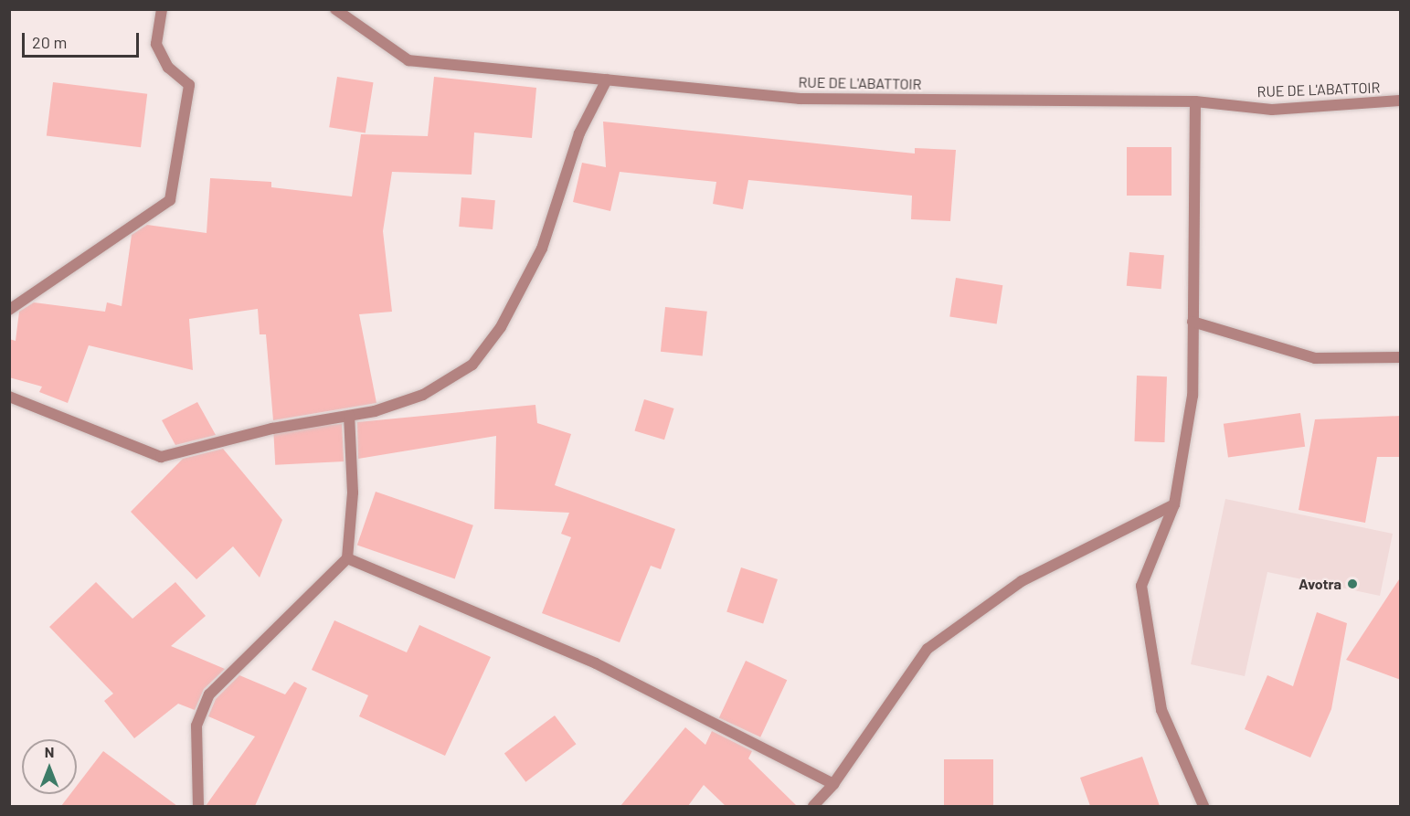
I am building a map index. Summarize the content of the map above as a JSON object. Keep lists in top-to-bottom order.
{
  "streets": {
    "street": ["RUE DE L'ABATTOIR"]
  },
  "places": ["Avotra"],
  "scale_bar": "20 m",
  "north": "top"
}
